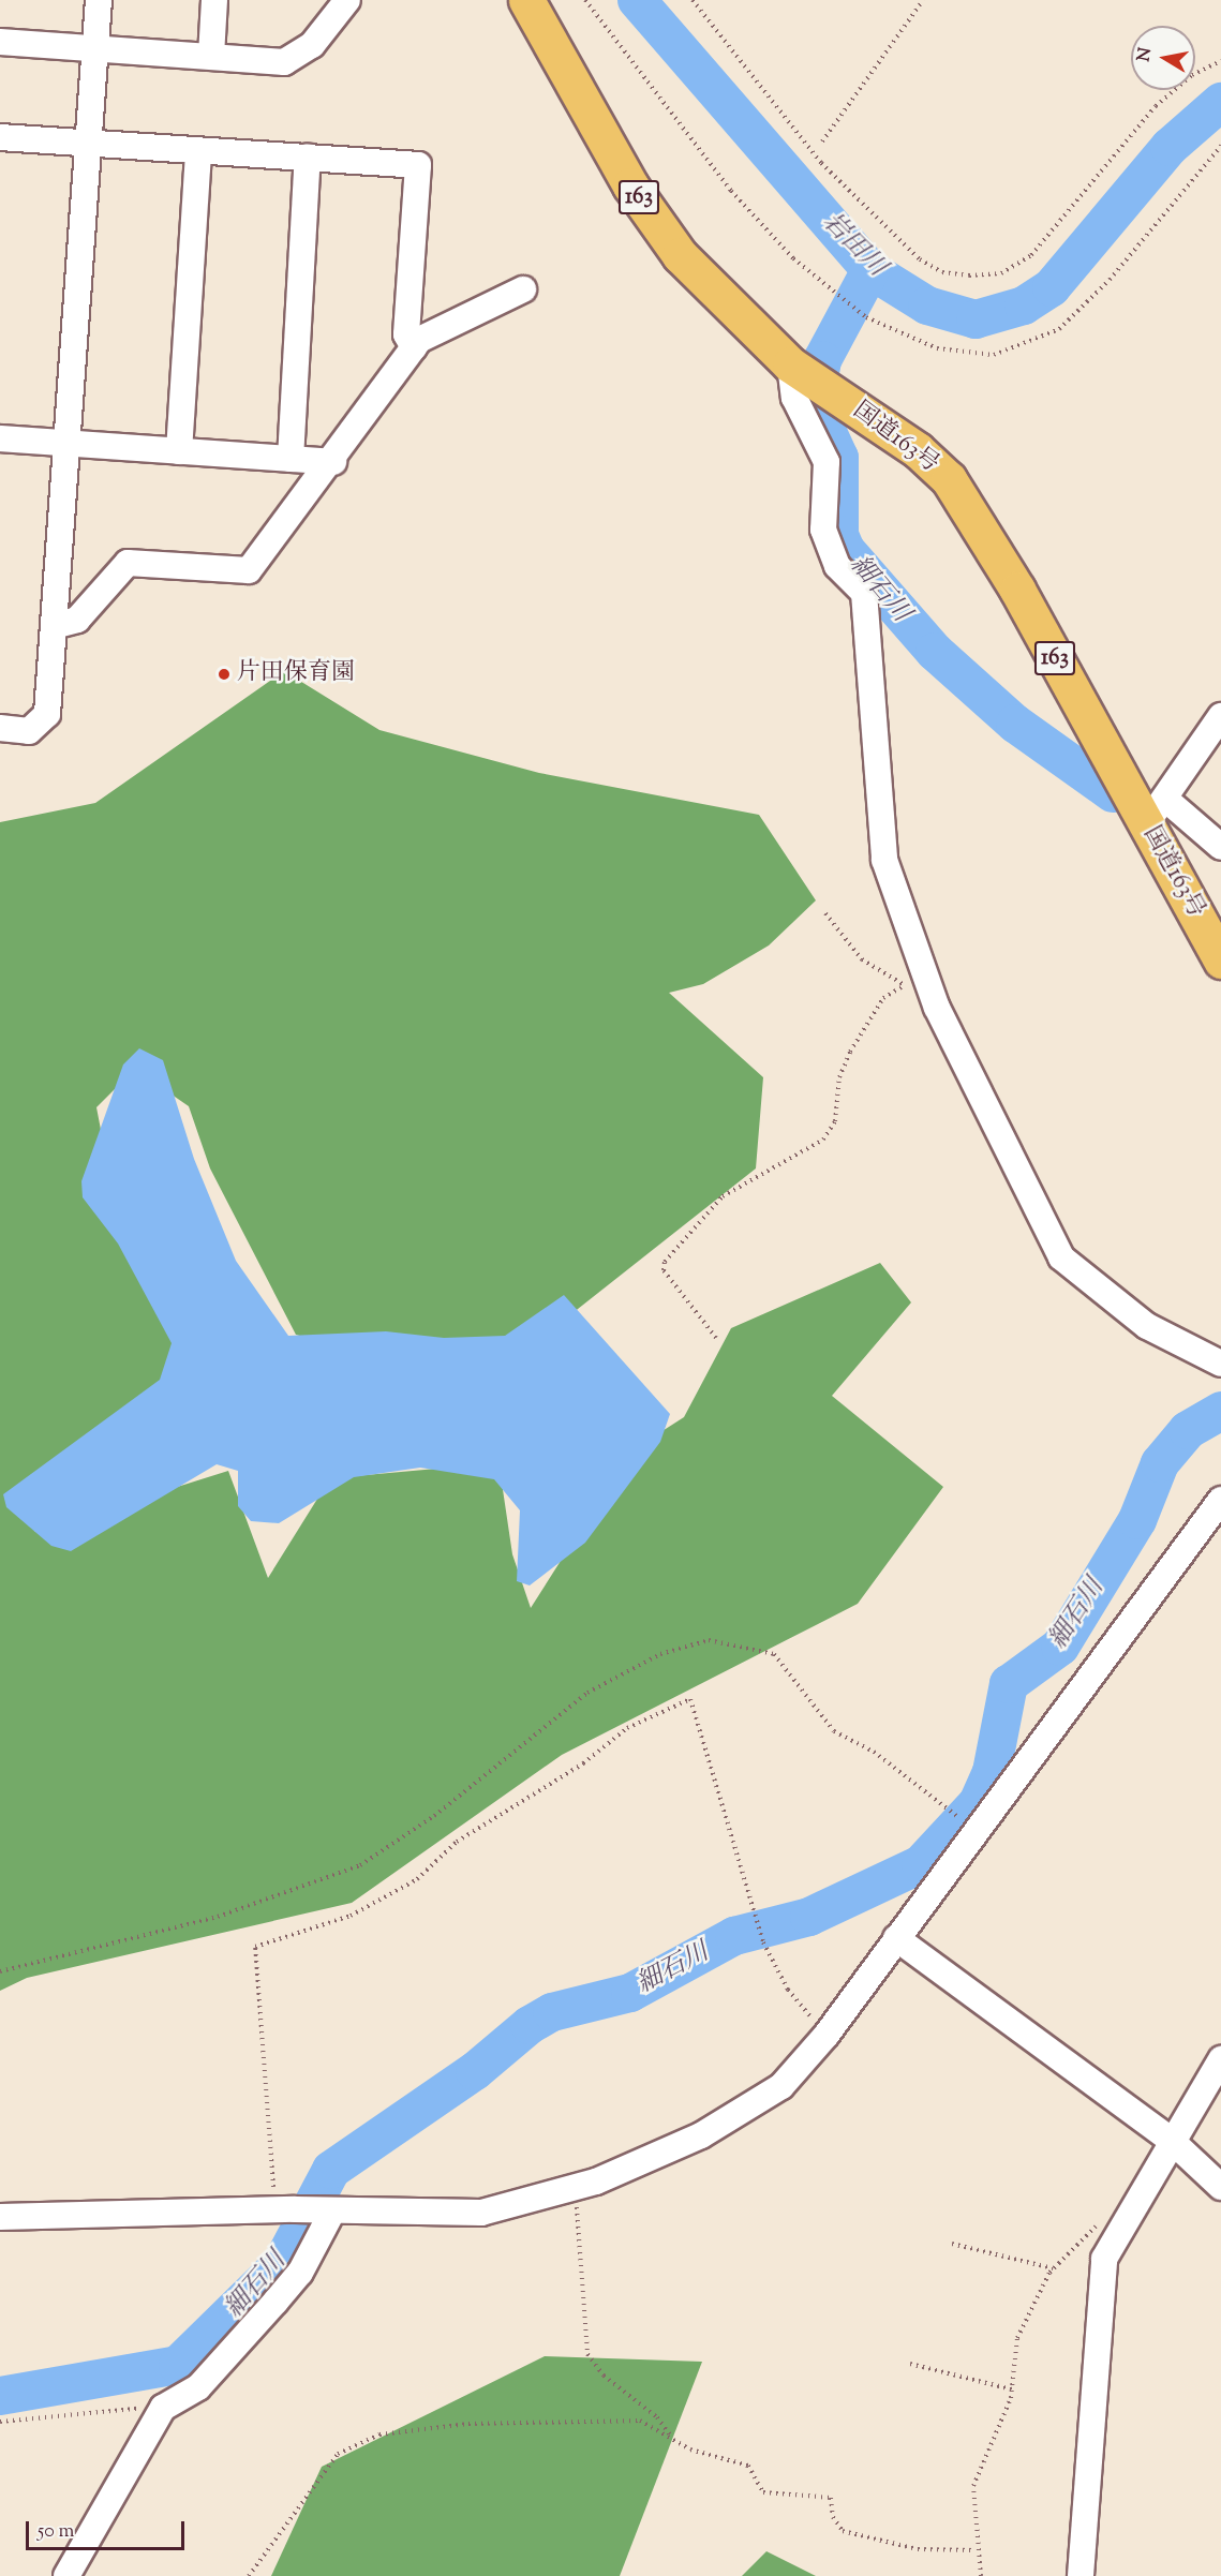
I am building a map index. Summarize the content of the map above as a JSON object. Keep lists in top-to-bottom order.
{
  "streets": {
    "highway": ["163", "国道163号"]
  },
  "water": ["岩田川", "細石川"],
  "places": ["片田保育園"],
  "scale_bar": "50 m",
  "north": "left"
}
